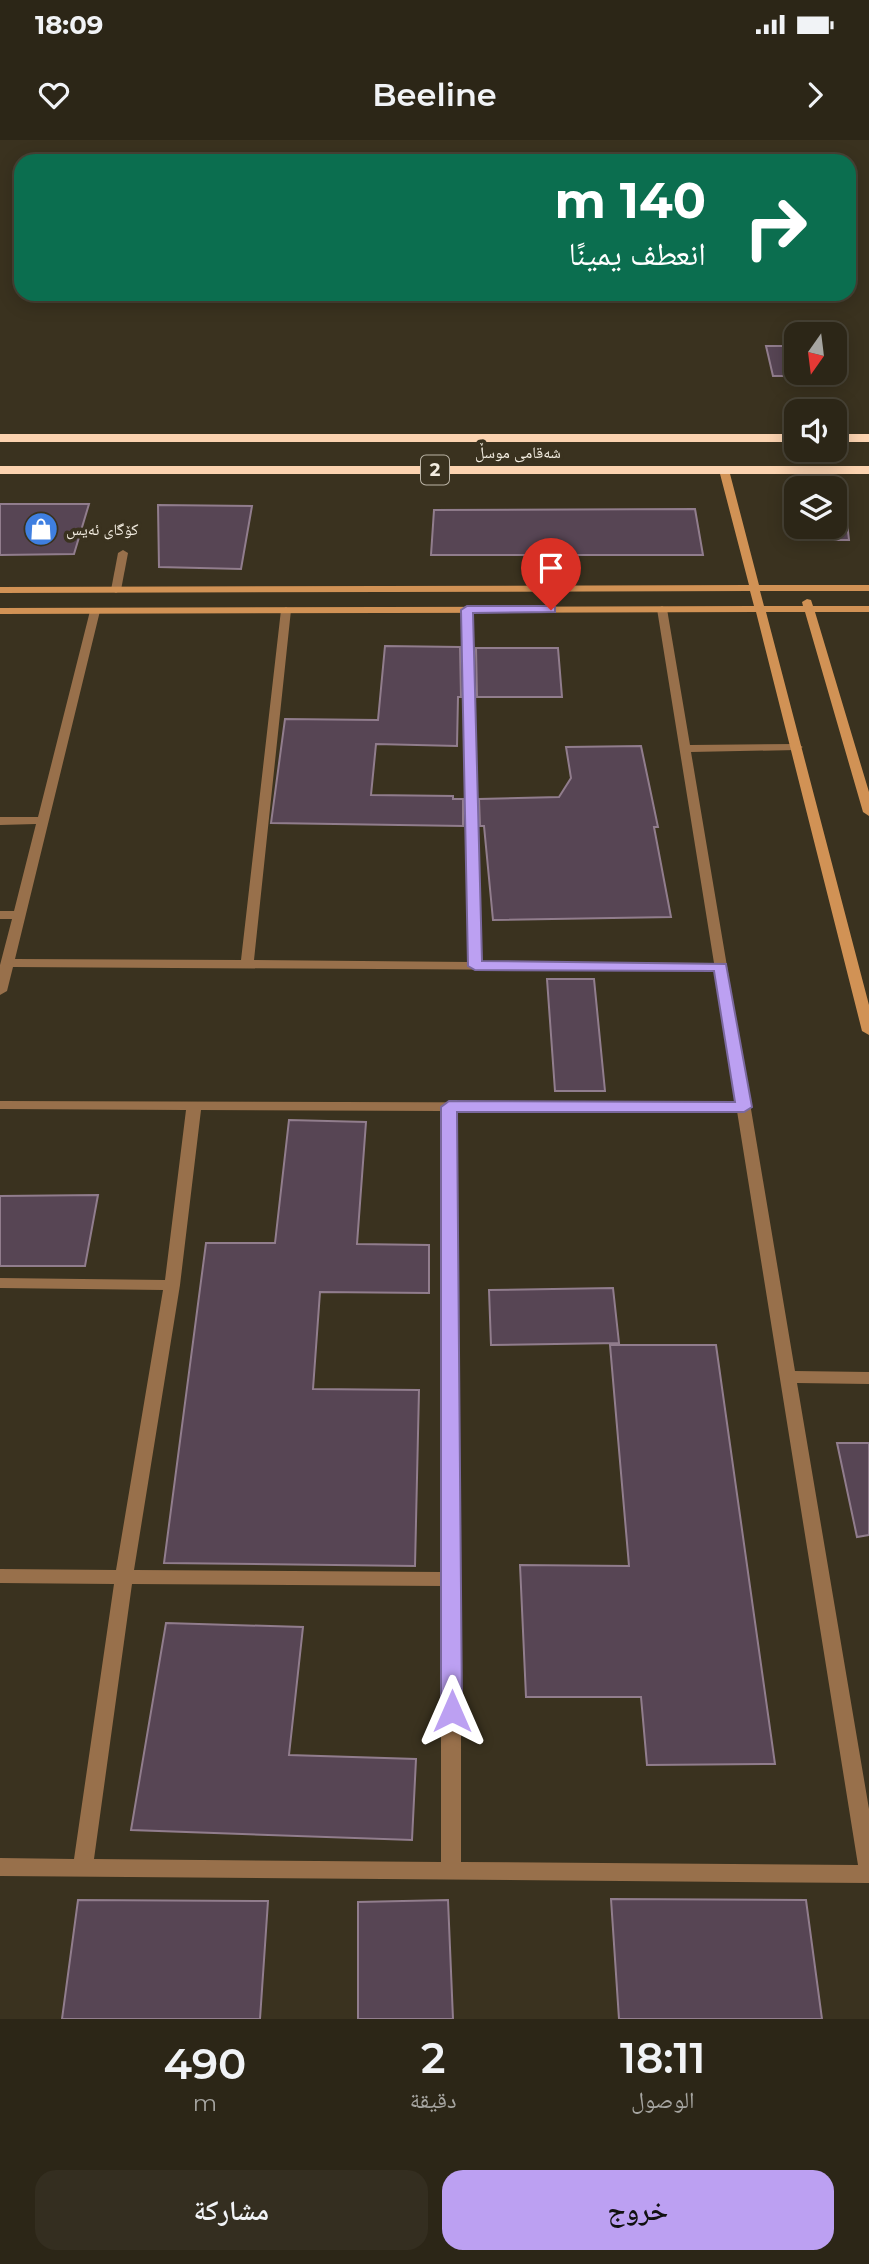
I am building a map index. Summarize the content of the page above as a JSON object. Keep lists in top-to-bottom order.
{
  "streets": {
    "highway": ["شەقامی موسڵ", "2"]
  },
  "places": {
    "shop": ["کۆگای ئەیس"]
  },
  "north": "bottom",
  "page": {
    "status": "18:09",
    "header": "Beeline",
    "turn": ["140 m", "انعطف يمينًا"],
    "eta": [
      "18:11",
      "الوصول",
      "2",
      "دقيقة",
      "490",
      "m"
    ],
    "buttons": ["خروج", "مشاركة"]
  }
}
